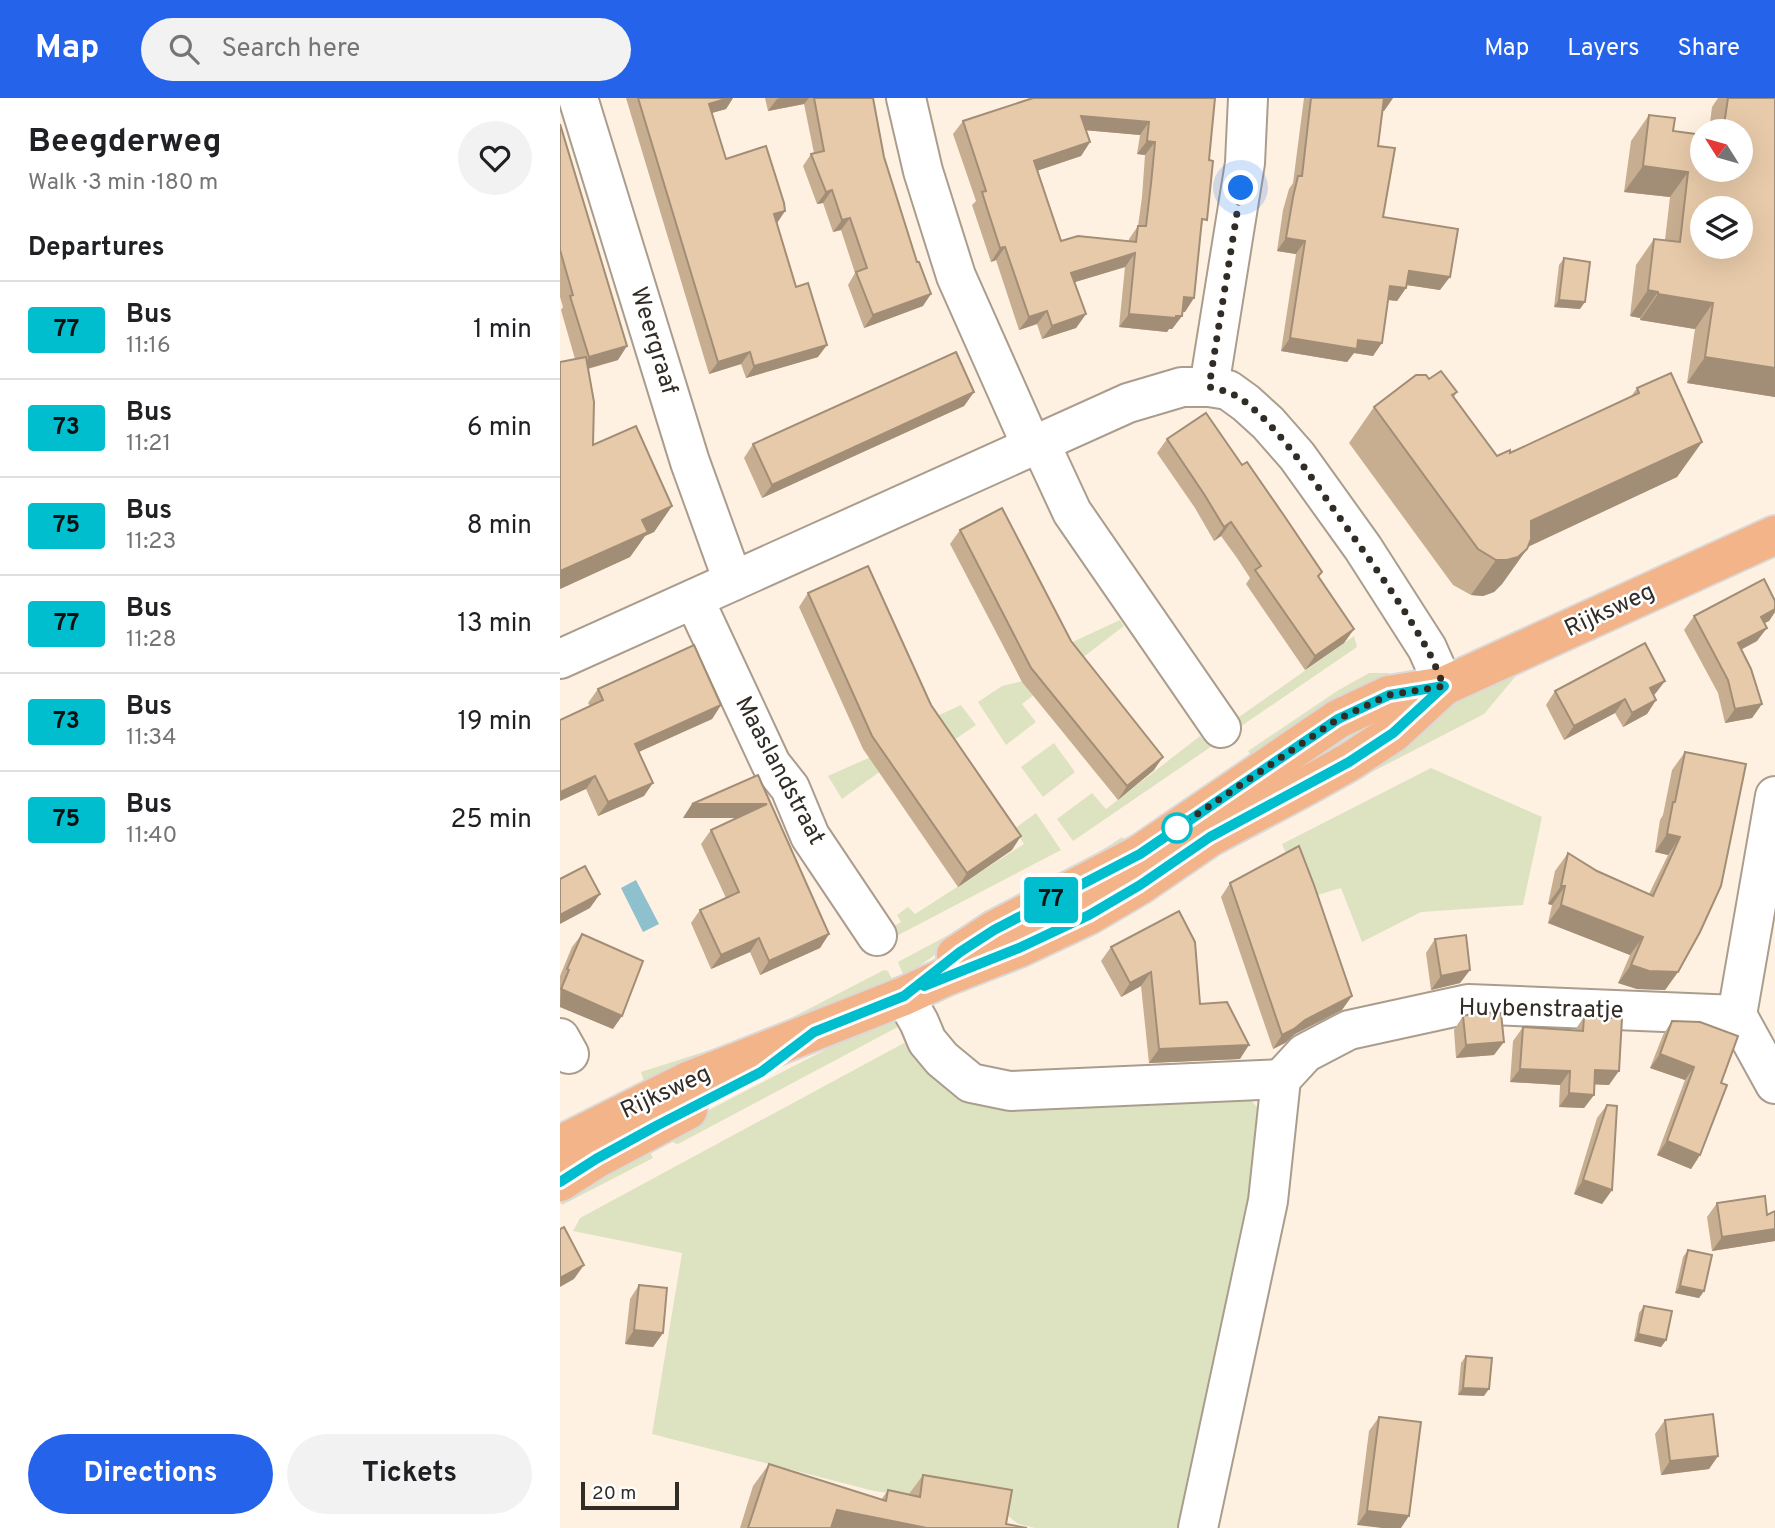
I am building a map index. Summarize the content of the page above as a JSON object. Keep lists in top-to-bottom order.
{
  "streets": {
    "main road": ["Rijksweg"],
    "street": ["Weergraaf", "Maaslandstraat", "Huybenstraatje"]
  },
  "lines": ["bus line 77"],
  "scale_bar": "20 m",
  "north": "top left",
  "page": {
    "header": "Map",
    "search": "Search here",
    "nav": ["Map", "Layers", "Share"],
    "heading": [
      ["Beegderweg", "Walk · 3 min · 180 m"],
      "Departures"
    ],
    "on_map": "77",
    "list": [
      {
        "mark": "77",
        "name": "Bus",
        "note": "11:16",
        "value": "1 min"
      },
      {
        "mark": "73",
        "name": "Bus",
        "note": "11:21",
        "value": "6 min"
      },
      {
        "mark": "75",
        "name": "Bus",
        "note": "11:23",
        "value": "8 min"
      },
      {
        "mark": "77",
        "name": "Bus",
        "note": "11:28",
        "value": "13 min"
      },
      {
        "mark": "73",
        "name": "Bus",
        "note": "11:34",
        "value": "19 min"
      },
      {
        "mark": "75",
        "name": "Bus",
        "note": "11:40",
        "value": "25 min"
      }
    ],
    "buttons": ["Directions", "Tickets"],
    "scale": "20 m"
  }
}
